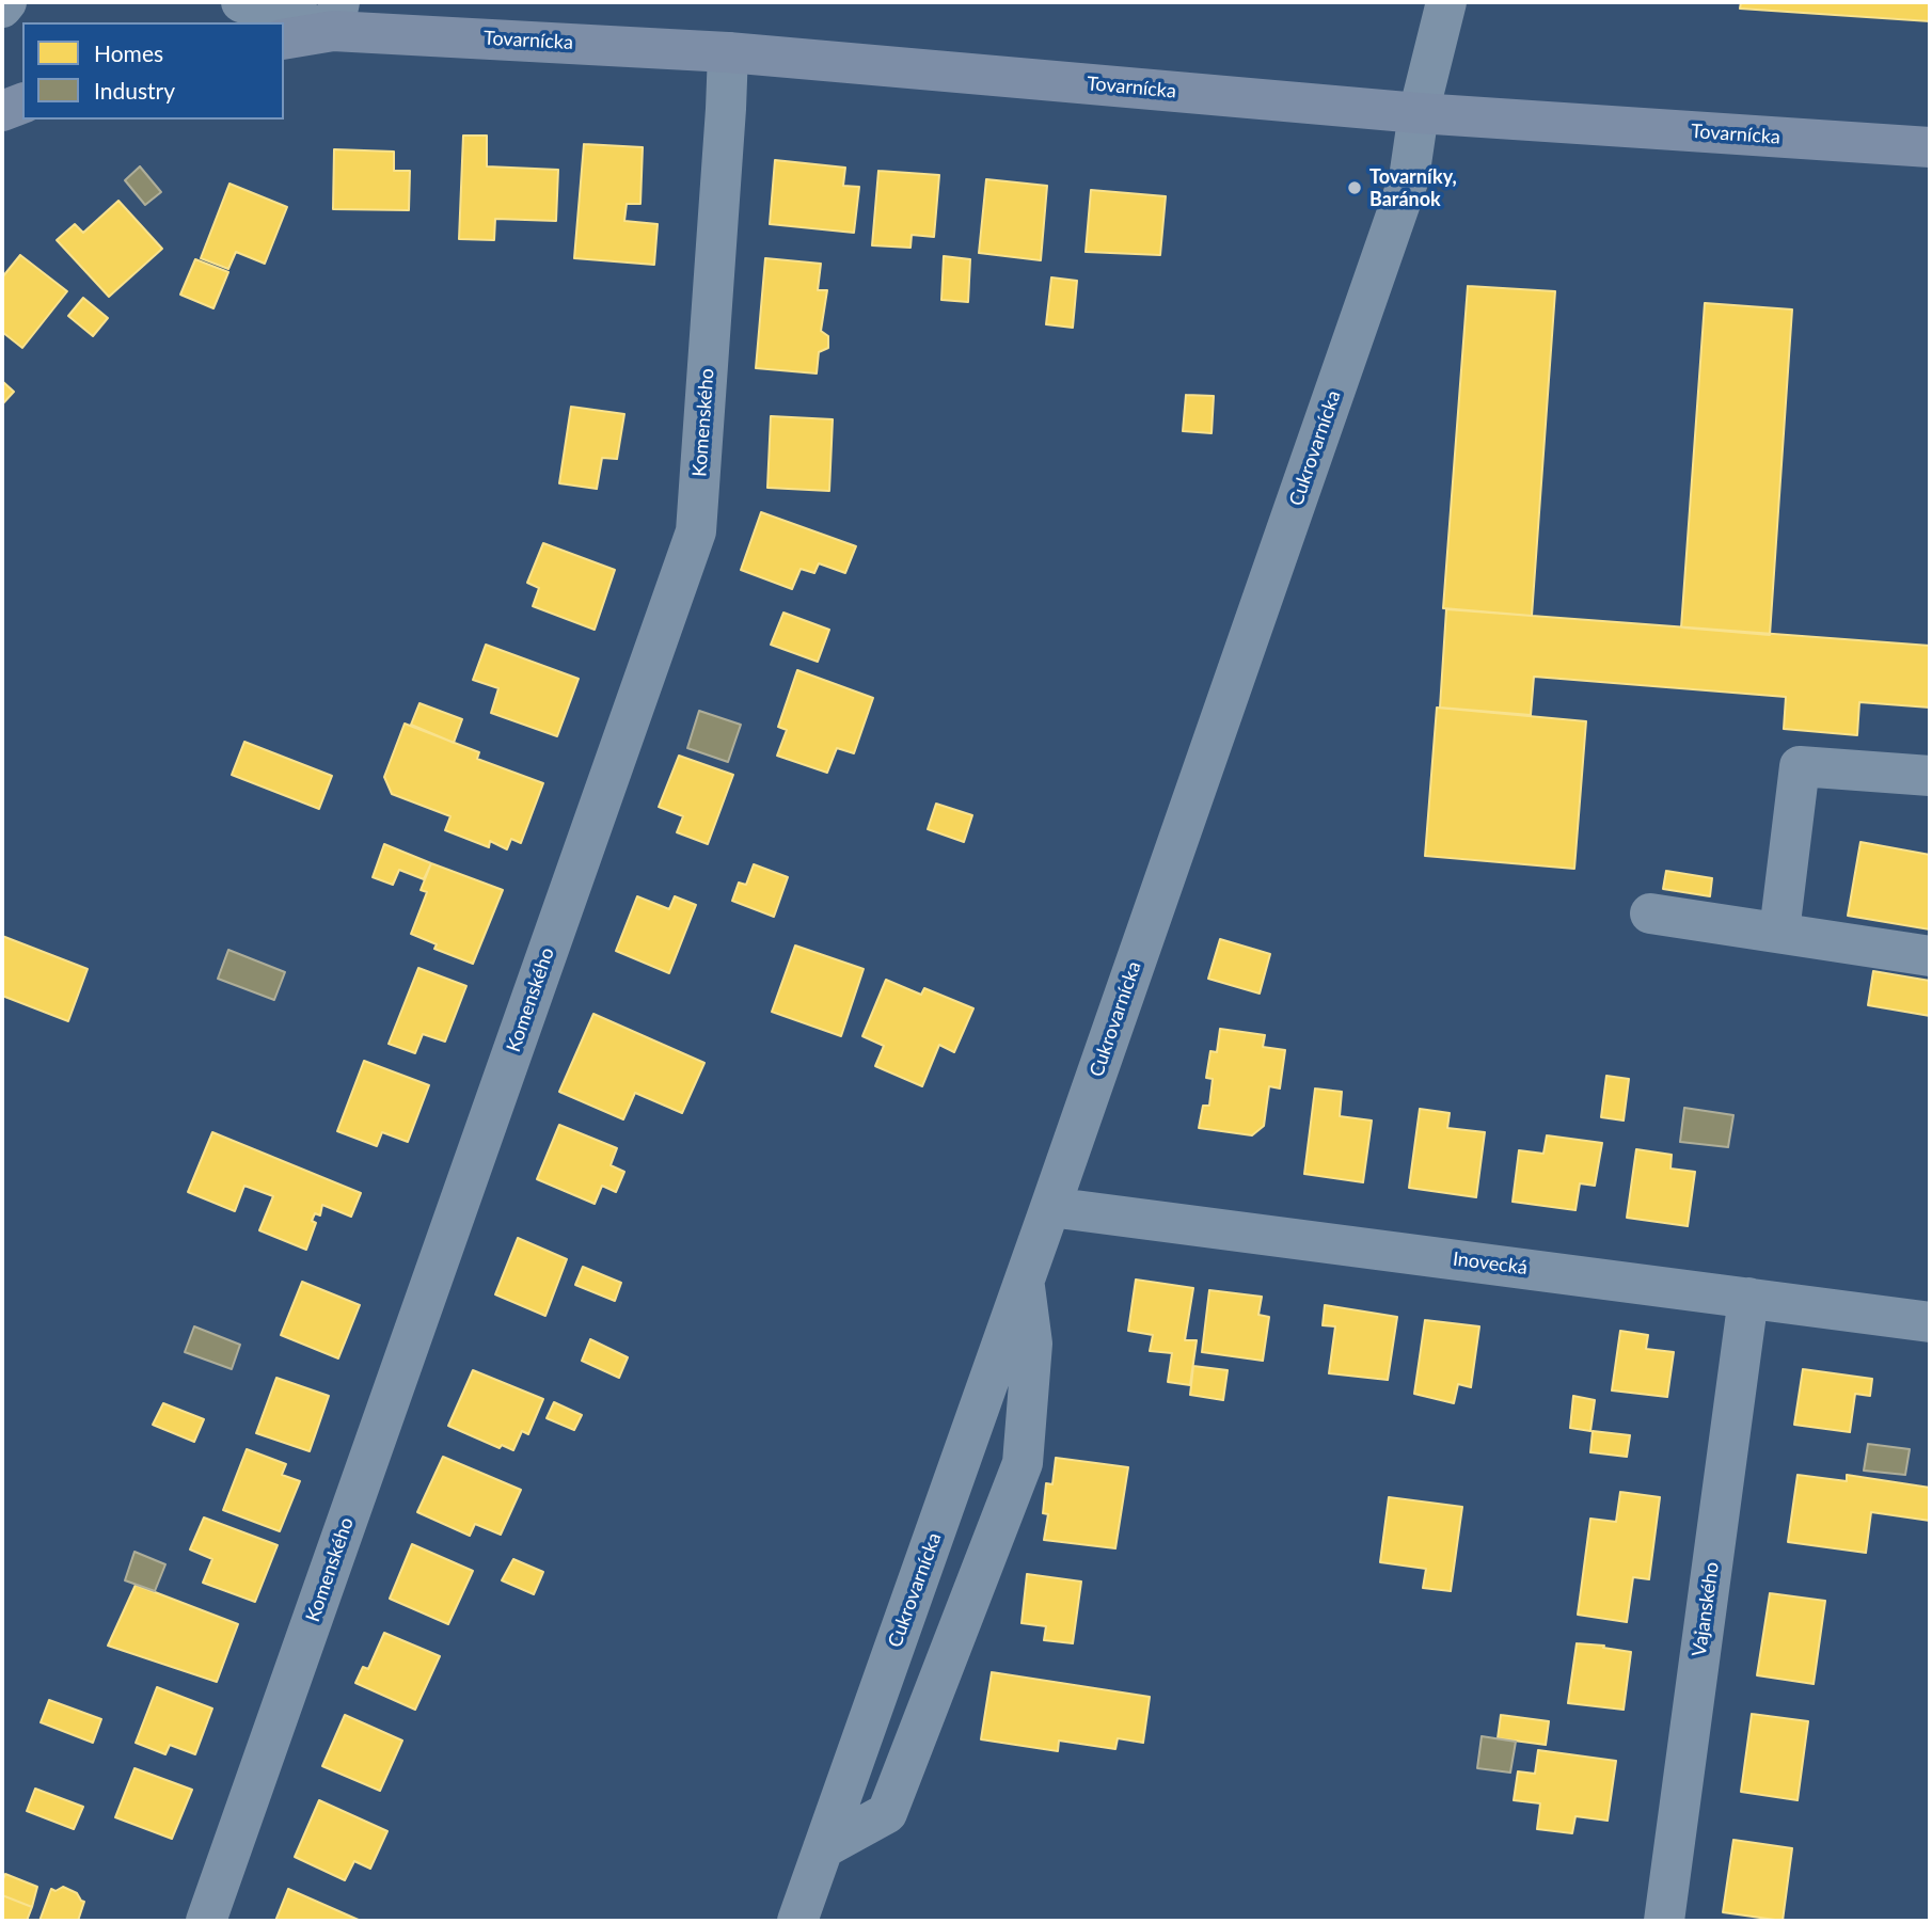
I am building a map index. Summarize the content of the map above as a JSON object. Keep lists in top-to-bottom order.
{
  "streets": {
    "main road": ["Tovarnícka"],
    "street": [
      "Komenského",
      "Cukrovarnícka",
      "Inovecká",
      "Vajanského"
    ]
  },
  "crossings": [
    ["Tovarnícka", "Komenského"],
    ["Tovarnícka", "Cukrovarnícka"],
    ["Cukrovarnícka", "Inovecká"],
    ["Inovecká", "Vajanského"]
  ],
  "places": ["Tovarníky, Baránok"],
  "legend": ["Homes", "Industry"]
}
